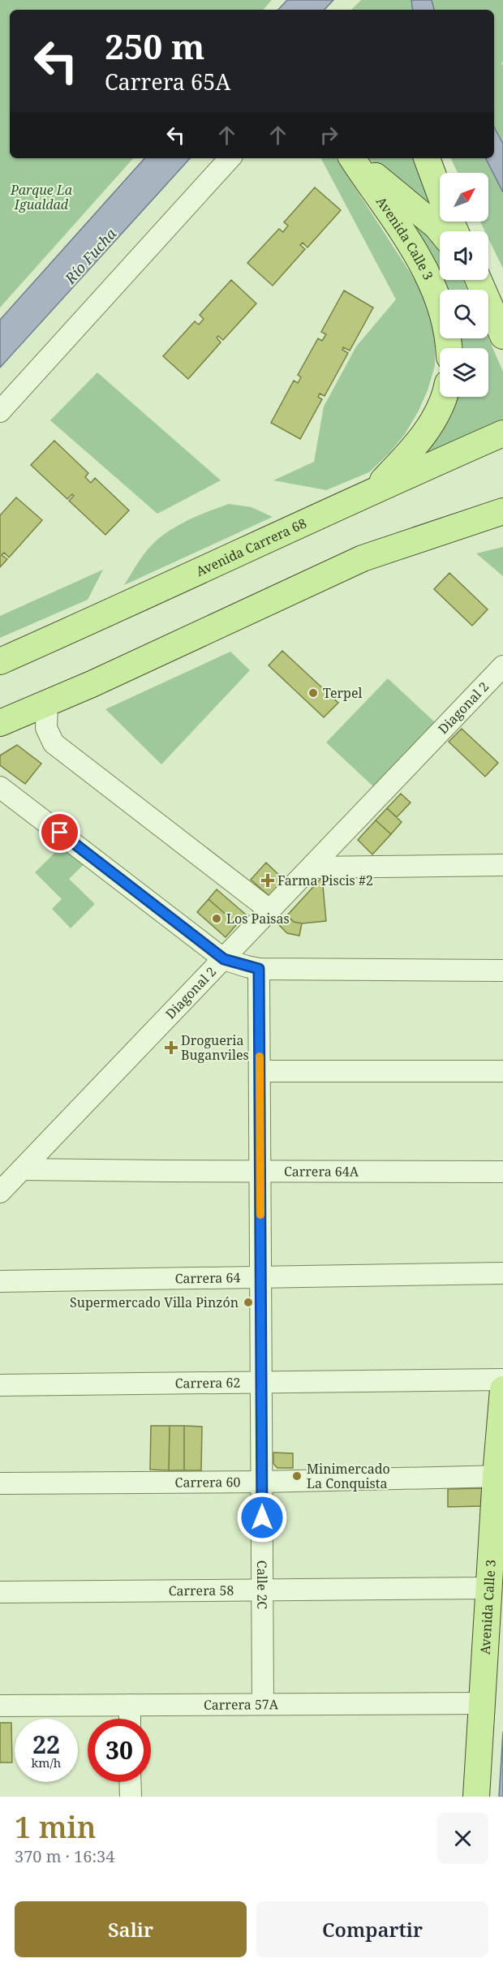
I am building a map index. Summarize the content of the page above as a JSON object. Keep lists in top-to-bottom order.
{
  "streets": {
    "main road": ["Avenida Calle 3", "Avenida Carrera 68"],
    "street": [
      "Diagonal 2",
      "Carrera 64A",
      "Carrera 64",
      "Carrera 62",
      "Carrera 60",
      "Calle 2C",
      "Carrera 58",
      "Carrera 57A"
    ]
  },
  "crossings": [
    ["Avenida Calle 3", "Carrera 60"],
    ["Avenida Calle 3", "Carrera 58"],
    ["Avenida Calle 3", "Carrera 57A"],
    ["Diagonal 2", "Carrera 64A"],
    ["Carrera 64A", "Calle 2C"],
    ["Carrera 64", "Calle 2C"],
    ["Carrera 62", "Calle 2C"],
    ["Carrera 60", "Calle 2C"],
    ["Calle 2C", "Carrera 58"],
    ["Calle 2C", "Carrera 57A"]
  ],
  "water": ["Río Fucha"],
  "parks": ["Parque La Igualdad"],
  "places": {
    "other": [
      "Terpel",
      "Los Paisas",
      "Supermercado Villa Pinzón",
      "Minimercado La Conquista"
    ],
    "health": ["Farma Piscis #2", "Drogueria Buganviles"]
  },
  "north": "top right",
  "page": {
    "turn": ["250 m", "Carrera 65A"],
    "speed": "22 km/h",
    "limit": "30",
    "heading": ["1 min", "370 m · 16:34"],
    "buttons": ["Salir", "Compartir"]
  }
}
